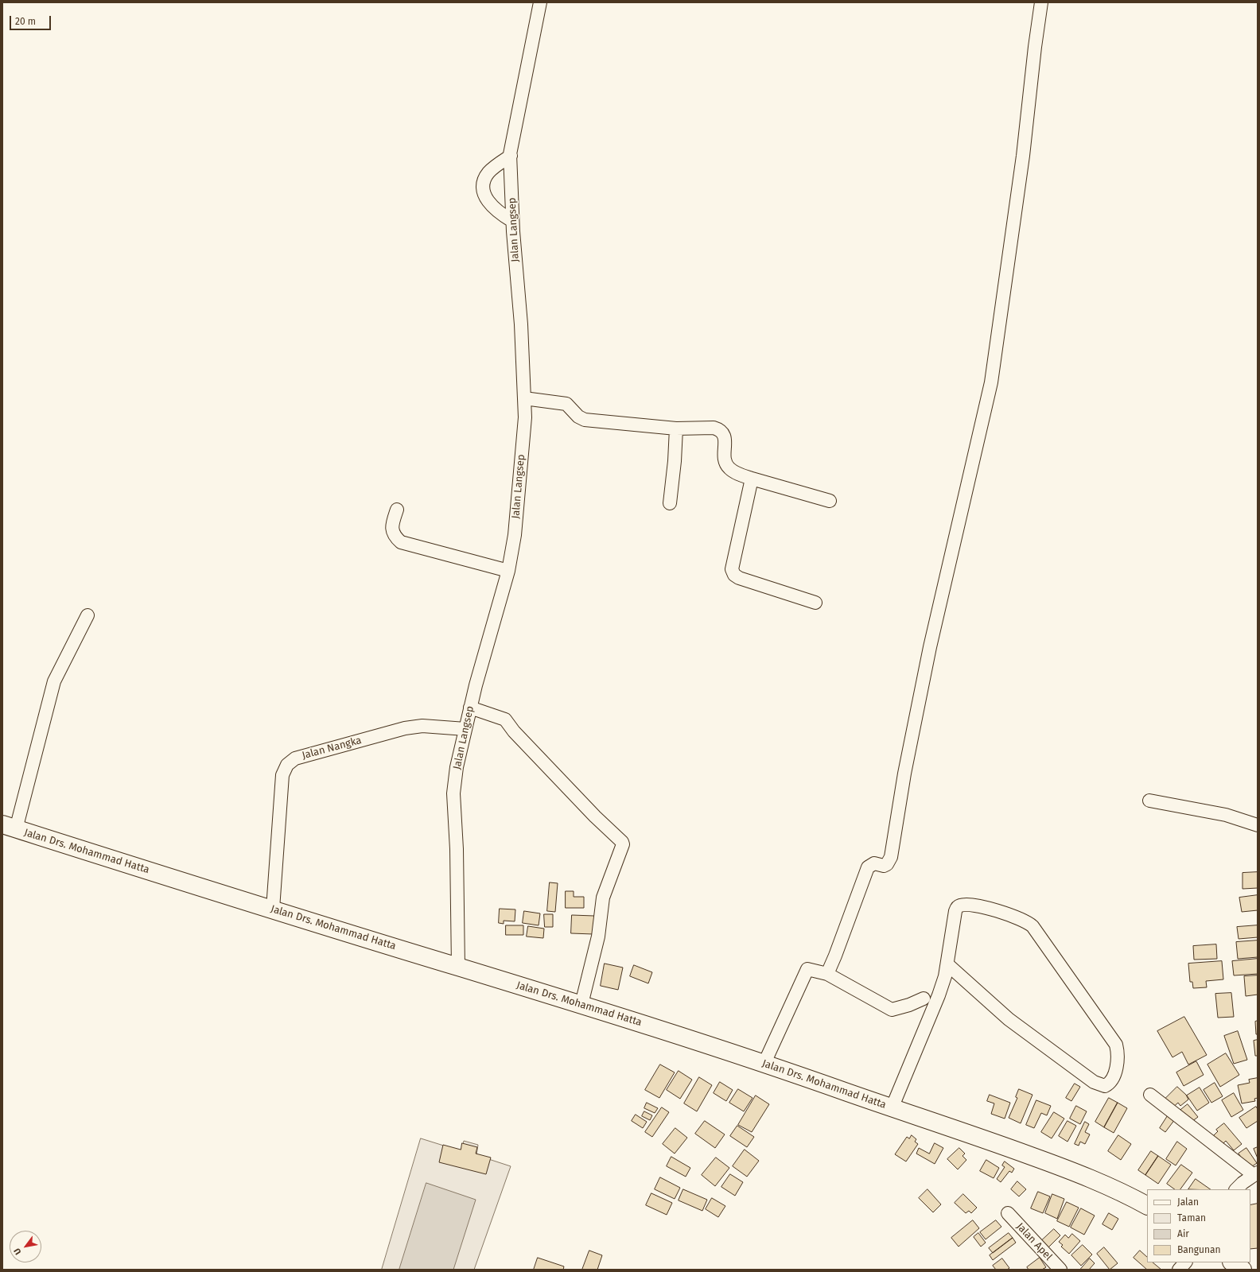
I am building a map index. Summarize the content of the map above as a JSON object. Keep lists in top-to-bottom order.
{
  "streets": {
    "main road": ["Jalan Drs. Mohammad Hatta"],
    "street": ["Jalan Langsep", "Jalan Nangka", "Jalan Apel"]
  },
  "crossings": [
    ["Jalan Langsep", "Jalan Nangka"],
    ["Jalan Langsep", "Jalan Drs. Mohammad Hatta"],
    ["Jalan Nangka", "Jalan Drs. Mohammad Hatta"]
  ],
  "legend": [
    "Jalan",
    "Taman",
    "Air",
    "Bangunan"
  ],
  "scale_bar": "20 m",
  "north": "bottom left"
}
